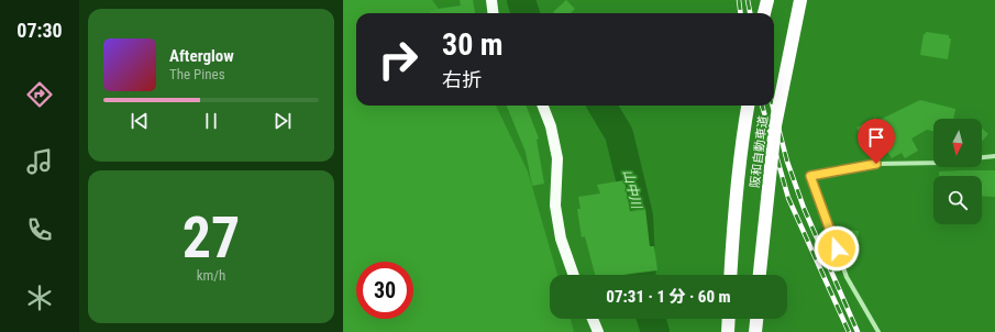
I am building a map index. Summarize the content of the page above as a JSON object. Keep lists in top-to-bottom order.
{
  "streets": {
    "highway": ["阪和自動車道"]
  },
  "water": ["山中川"],
  "north": "bottom",
  "page": {
    "tabs": "07:30",
    "turn": ["30 m", "右折"],
    "song": ["Afterglow", "The Pines"],
    "tile": ["27", "km/h"],
    "limit": "30",
    "trip": "07:31 · 1 分 · 60 m"
  }
}
